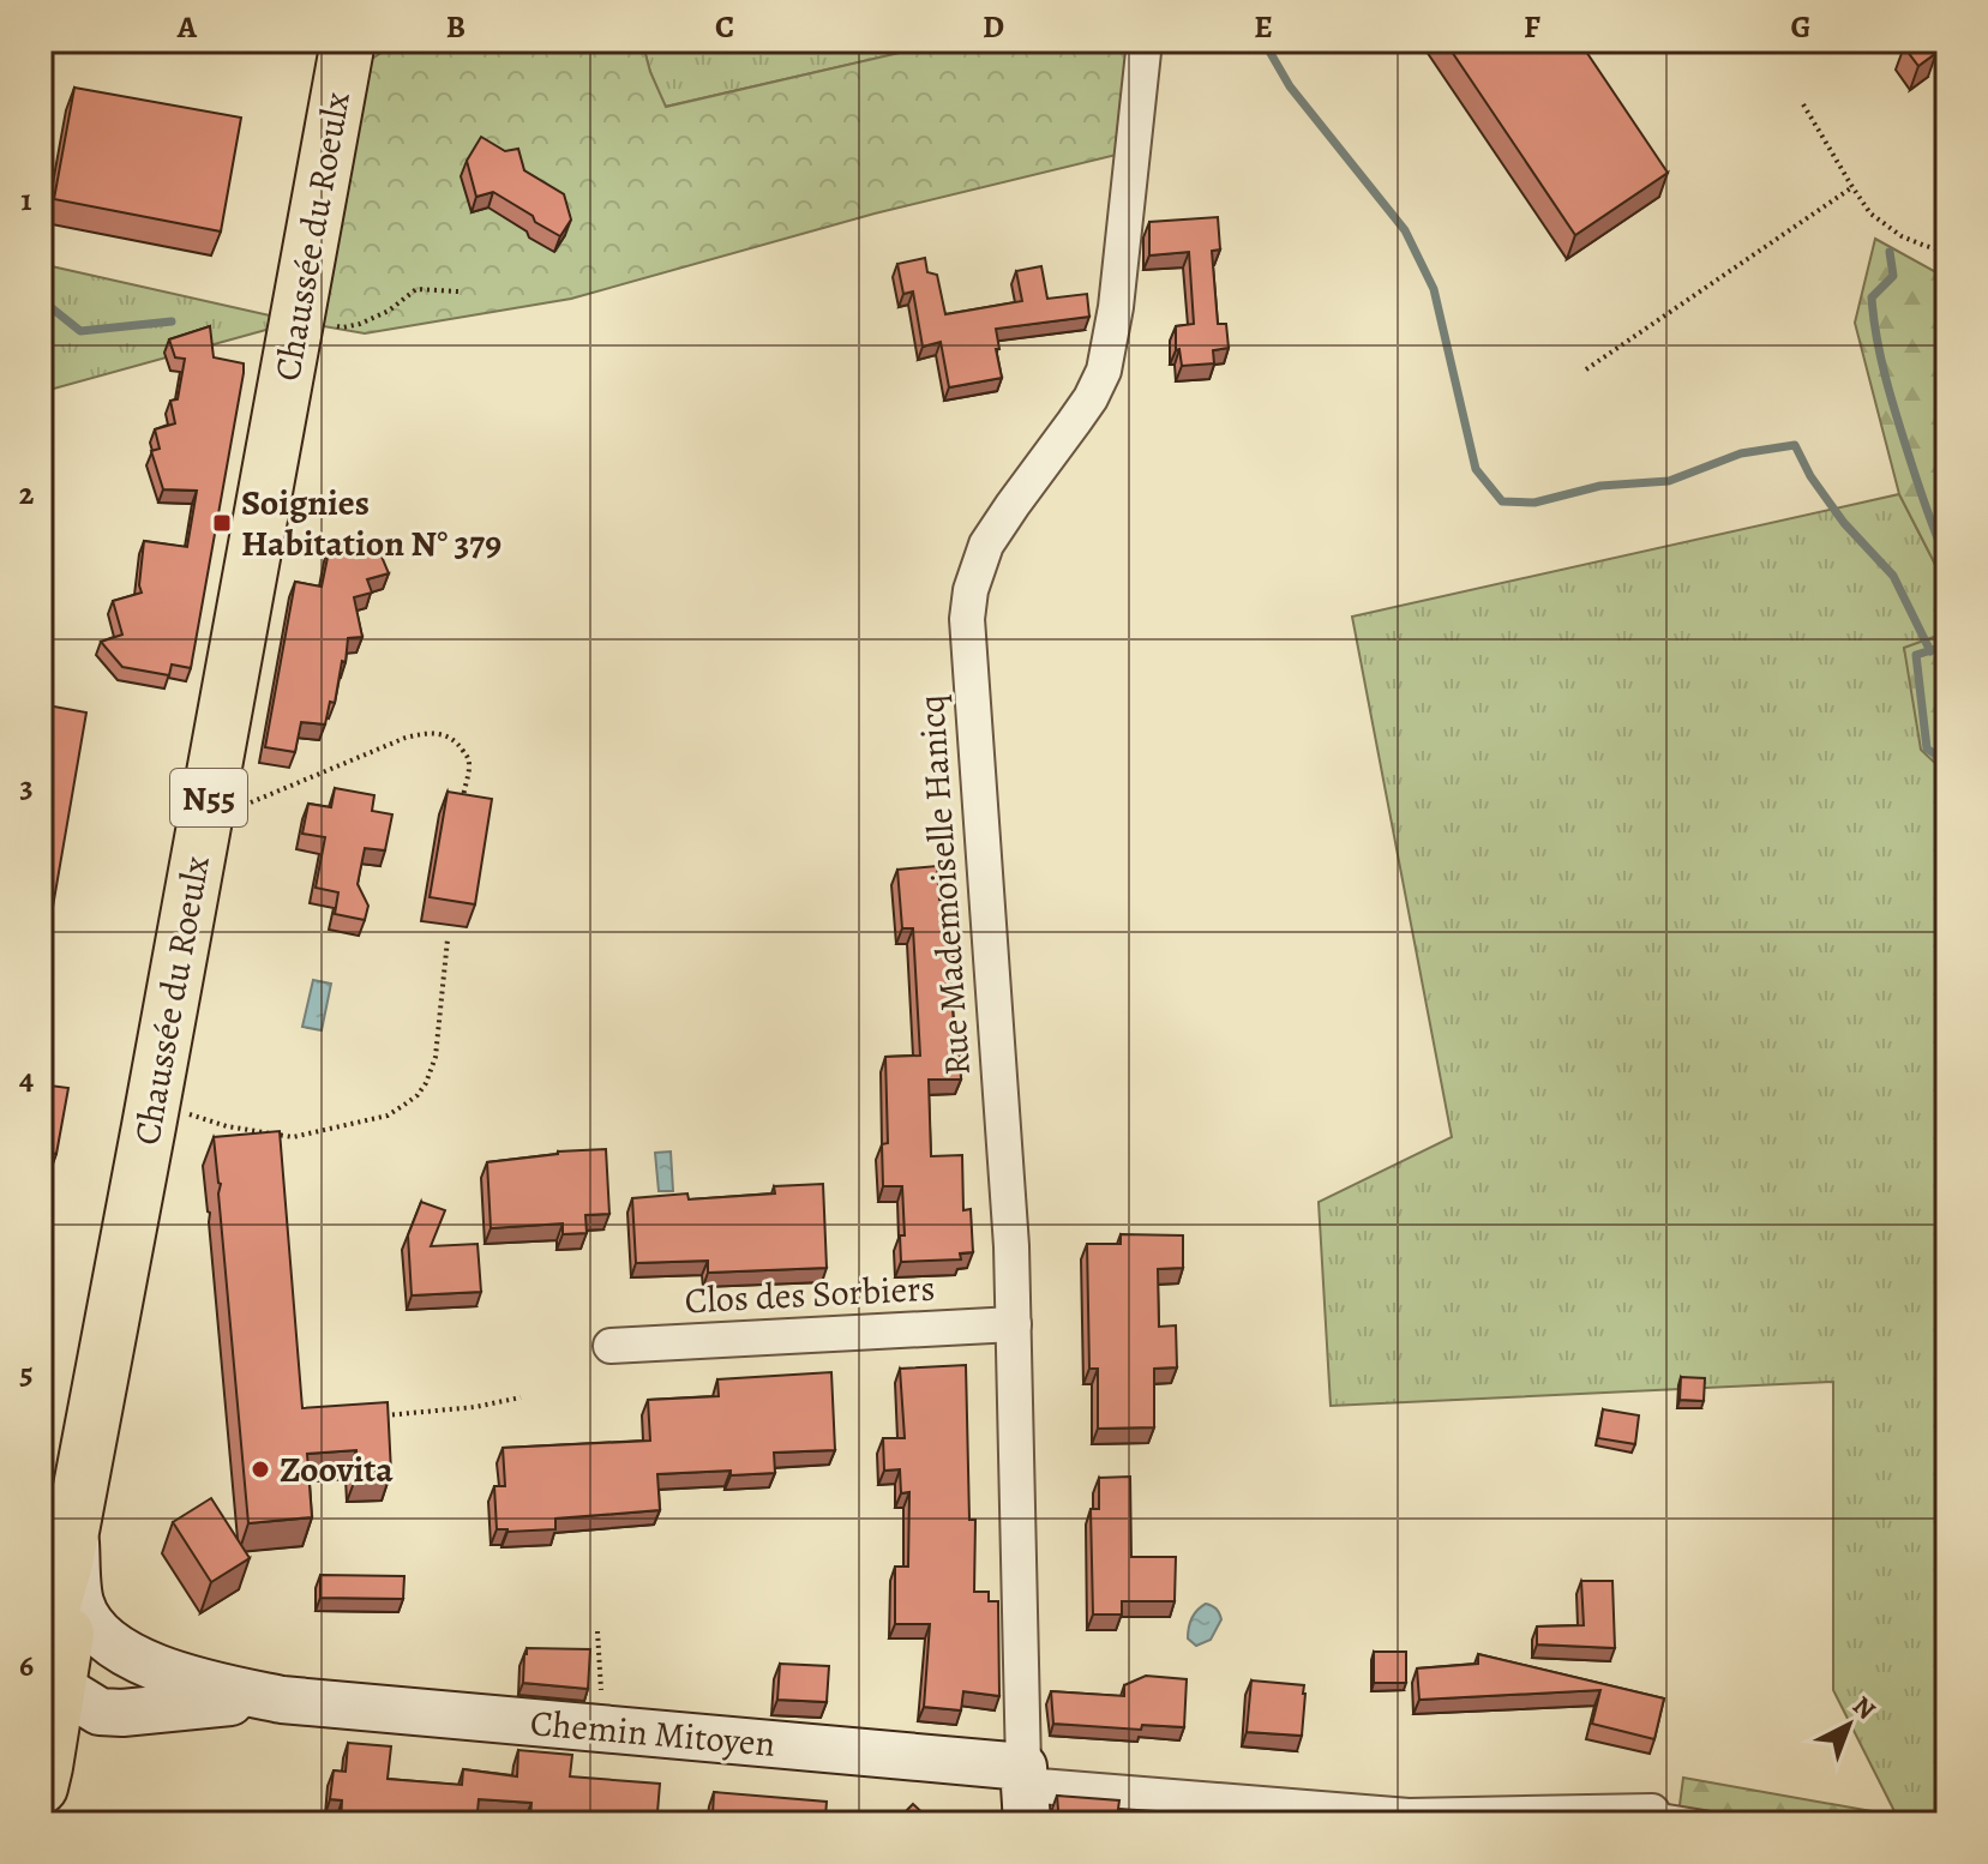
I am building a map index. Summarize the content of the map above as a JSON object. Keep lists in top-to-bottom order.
{
  "streets": {
    "main road": ["Chaussée du Roeulx", "N55"],
    "street": ["Rue Mademoiselle Hanicq", "Clos des Sorbiers", "Chemin Mitoyen"]
  },
  "crossings": [
    ["Chaussée du Roeulx", "N55"],
    ["Rue Mademoiselle Hanicq", "Clos des Sorbiers"],
    ["Rue Mademoiselle Hanicq", "Chemin Mitoyen"]
  ],
  "places": {
    "transit": ["Soignies Habitation N° 379"],
    "other": ["Zoovita"]
  },
  "north": "top right",
  "grid": {
    "columns": [
      "A",
      "B",
      "C",
      "D",
      "E",
      "F",
      "G"
    ],
    "rows": [
      "1",
      "2",
      "3",
      "4",
      "5",
      "6"
    ]
  }
}
